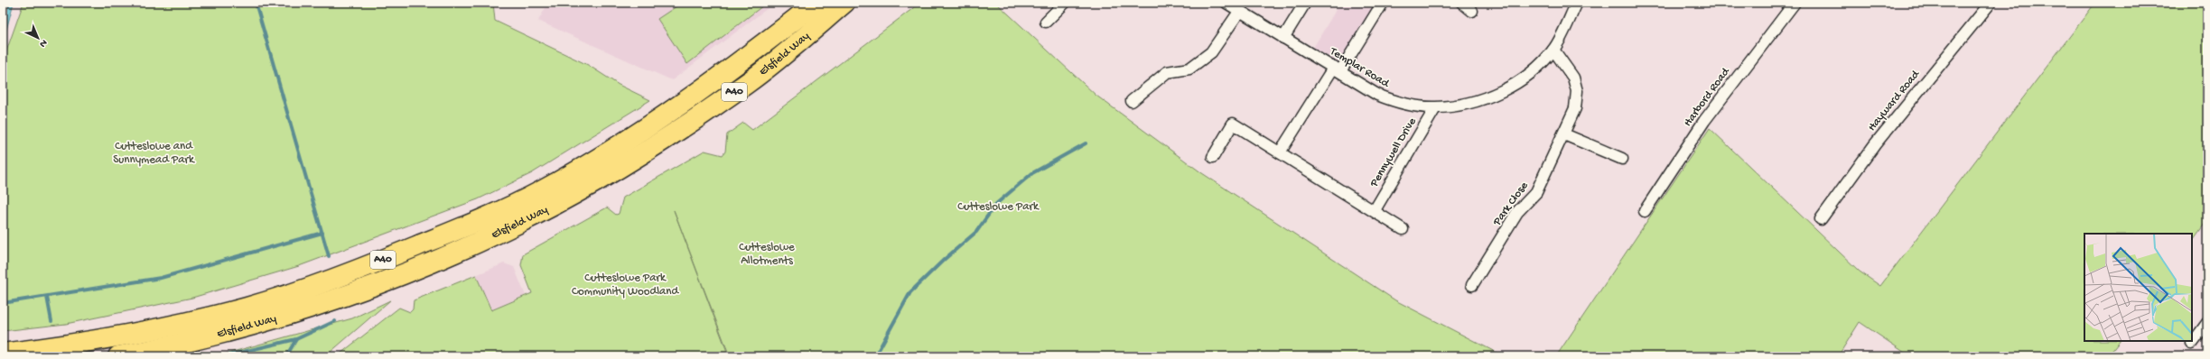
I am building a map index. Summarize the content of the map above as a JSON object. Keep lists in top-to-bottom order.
{
  "streets": {
    "highway": ["Elsfield Way", "A40"],
    "street": [
      "Templar Road",
      "Harbord Road",
      "Hayward Road",
      "Pennywell Drive",
      "Park Close"
    ]
  },
  "crossings": [
    ["Templar Road", "Pennywell Drive"],
    ["Templar Road", "Park Close"]
  ],
  "parks": [
    "Cutteslowe and Sunnymead Park",
    "Cutteslowe Park",
    "Cutteslowe Allotments",
    "Cutteslowe Park Community Woodland"
  ],
  "north": "bottom right"
}
